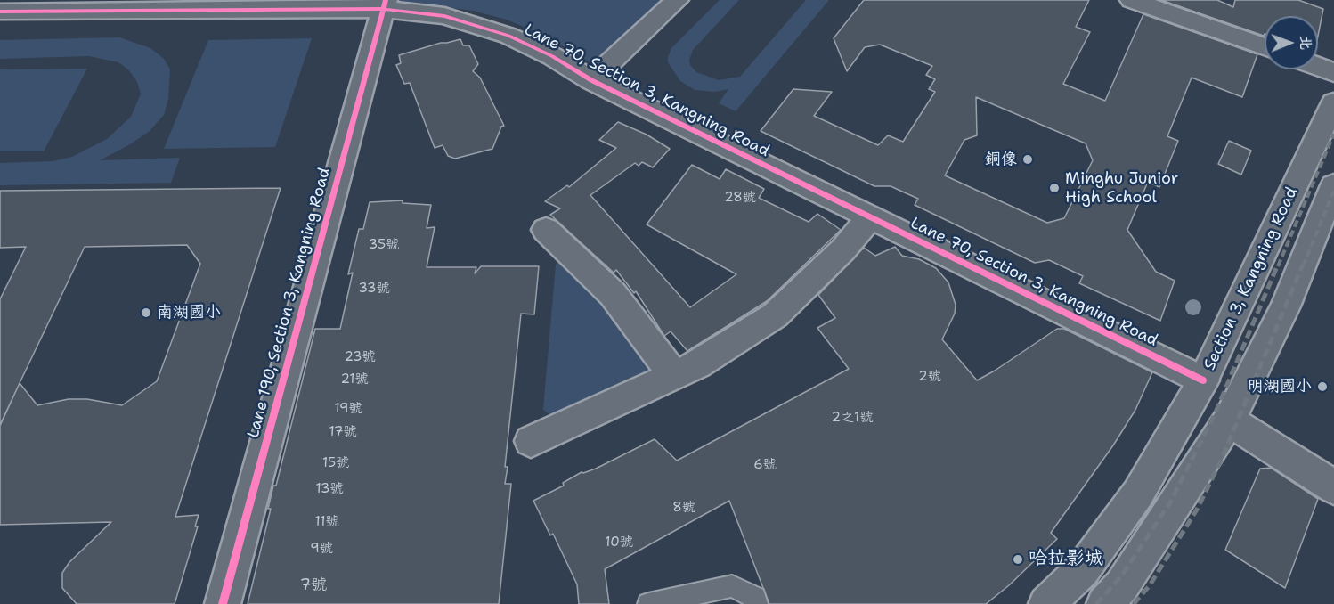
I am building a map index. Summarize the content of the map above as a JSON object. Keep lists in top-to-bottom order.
{
  "streets": {
    "street": ["Lane 70, Section 3, Kangning Road", "Section 3, Kangning Road", "Lane 190, Section 3, Kangning Road"]
  },
  "crossings": [
    ["Lane 70, Section 3, Kangning Road", "Section 3, Kangning Road"],
    ["Lane 70, Section 3, Kangning Road", "Lane 190, Section 3, Kangning Road"]
  ],
  "places": [
    "銅像",
    "Minghu Junior High School",
    "南湖國小",
    "明湖國小",
    "哈拉影城"
  ],
  "house_numbers": [
    "28號",
    "35號",
    "33號",
    "23號",
    "2號",
    "21號",
    "19號",
    "2之1號",
    "17號",
    "15號",
    "6號",
    "13號",
    "8號",
    "11號",
    "10號",
    "9號",
    "7號"
  ],
  "north": "right"
}
